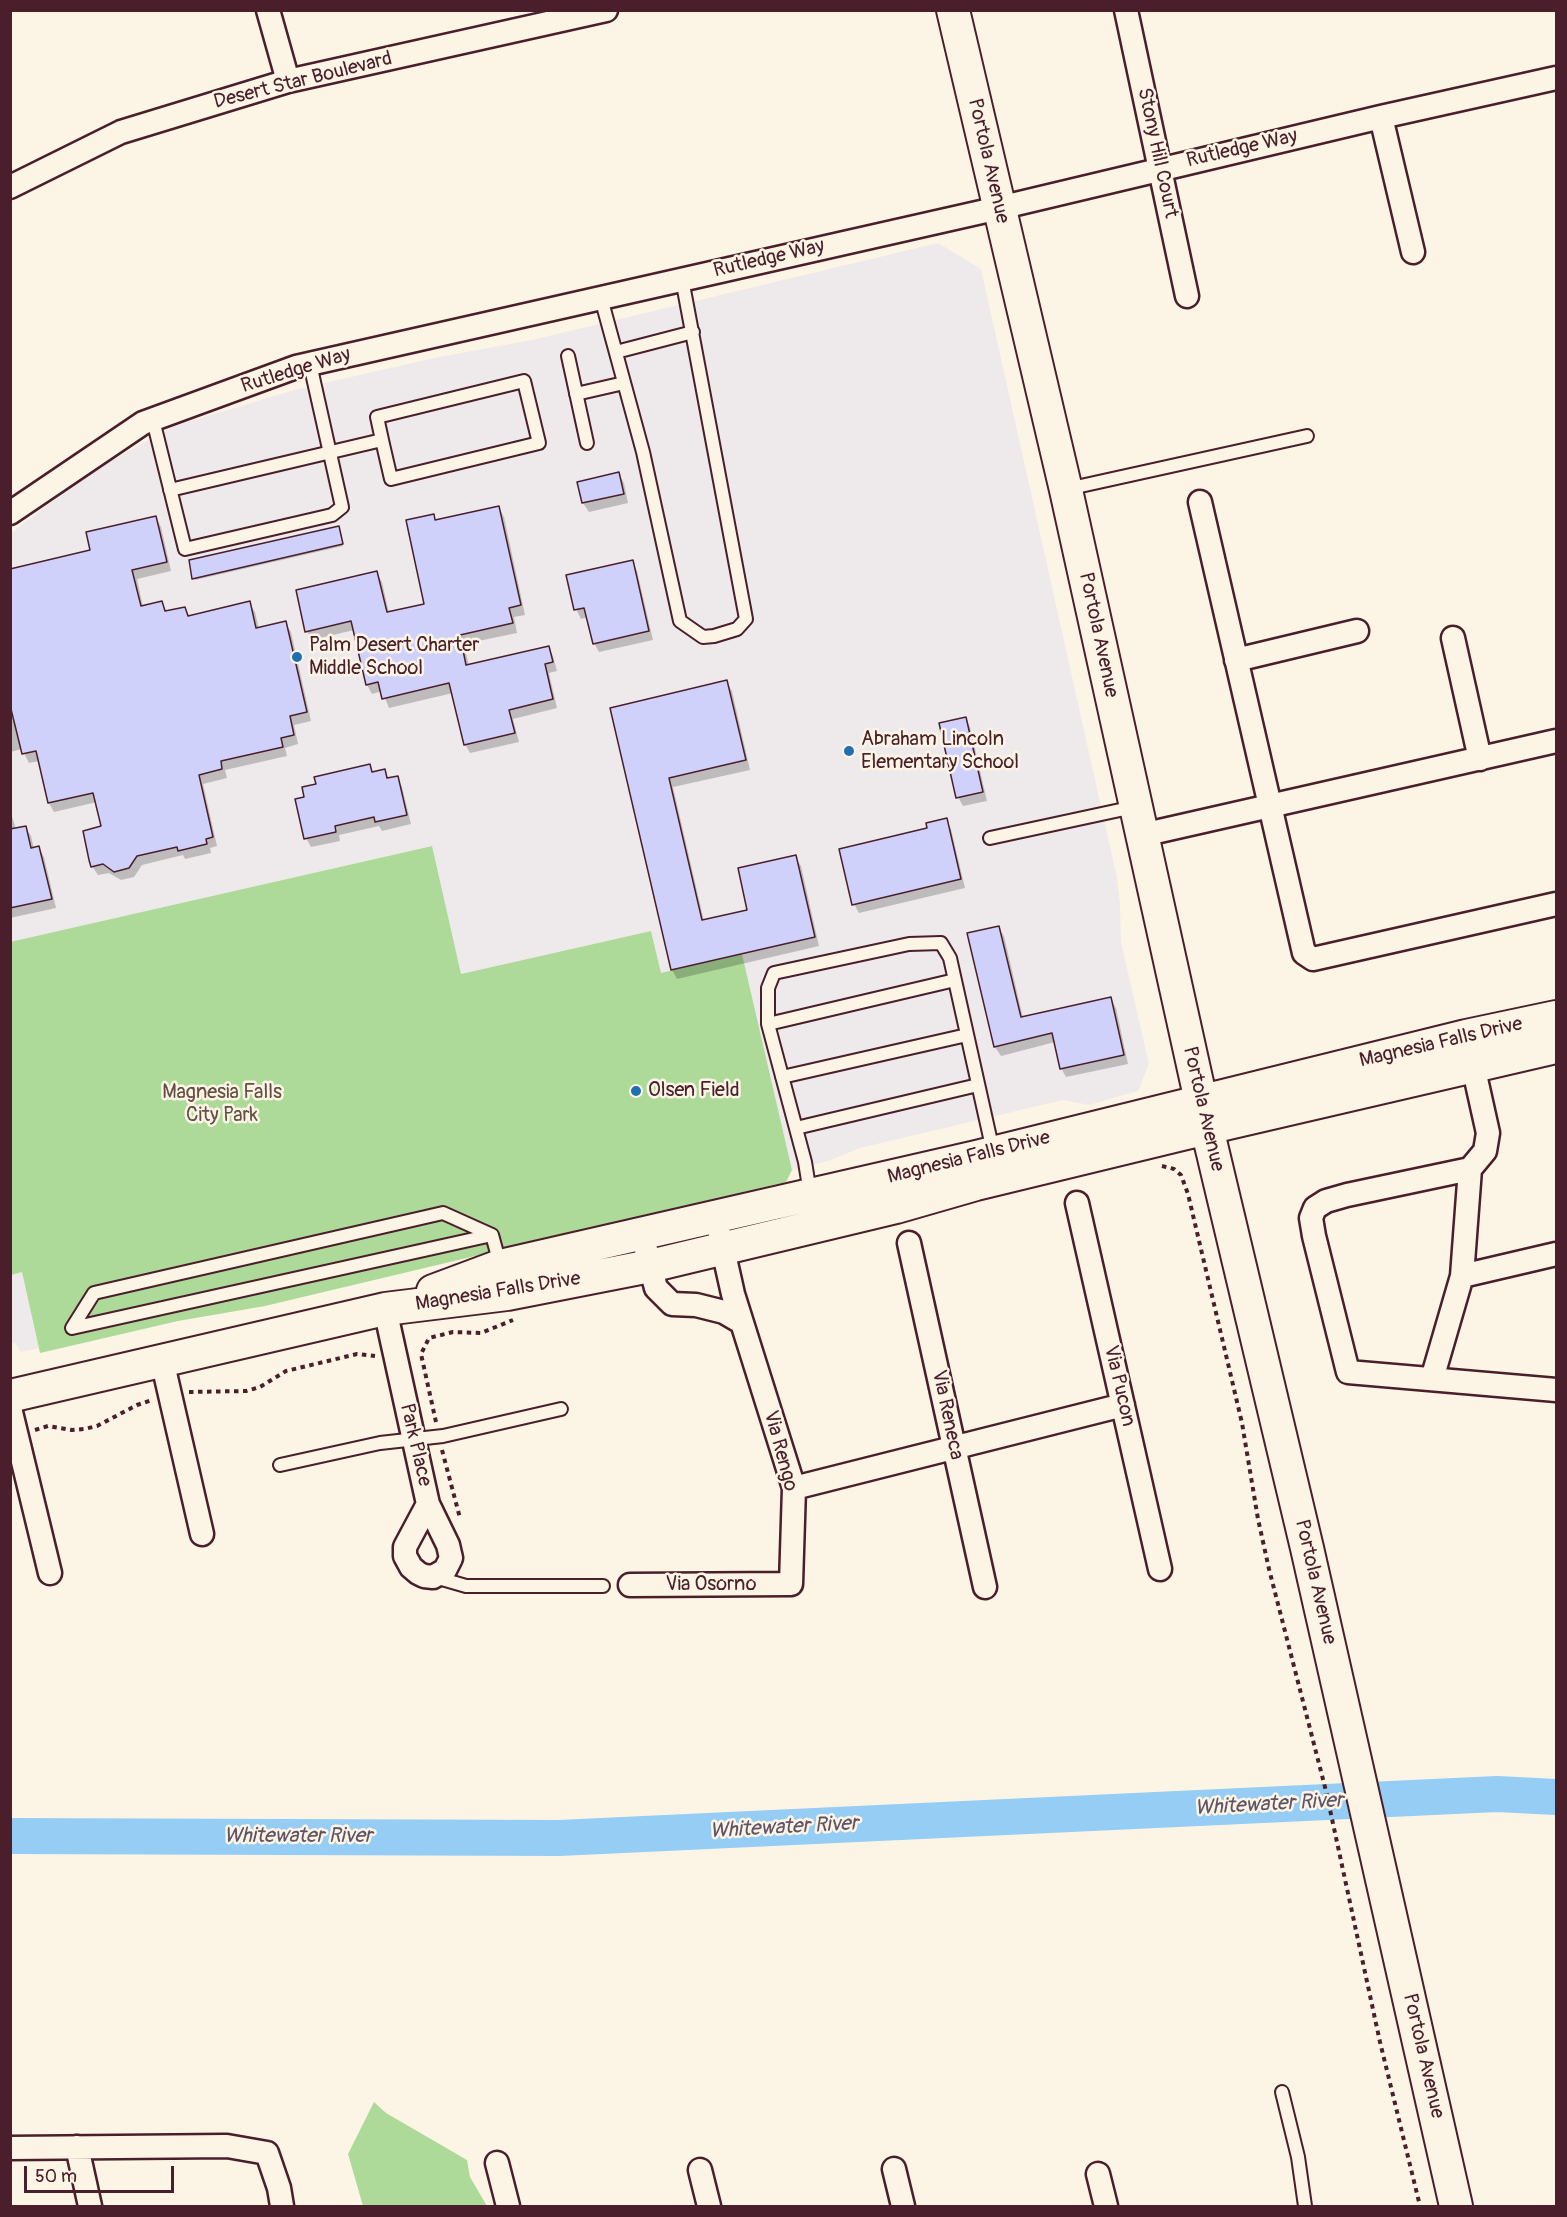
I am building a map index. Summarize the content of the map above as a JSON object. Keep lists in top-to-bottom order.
{
  "streets": {
    "street": [
      "Desert Star Boulevard",
      "Rutledge Way",
      "Stony Hill Court",
      "Portola Avenue",
      "Magnesia Falls Drive",
      "Via Pucon",
      "Via Reneca",
      "Park Place",
      "Via Rengo",
      "Via Osorno"
    ]
  },
  "crossings": [
    ["Rutledge Way", "Stony Hill Court"],
    ["Rutledge Way", "Portola Avenue"],
    ["Portola Avenue", "Magnesia Falls Drive"],
    ["Magnesia Falls Drive", "Park Place"],
    ["Magnesia Falls Drive", "Via Rengo"],
    ["Via Rengo", "Via Osorno"]
  ],
  "water": ["Whitewater River"],
  "parks": ["Magnesia Falls City Park"],
  "places": ["Palm Desert Charter Middle School", "Abraham Lincoln Elementary School", "Olsen Field"],
  "scale_bar": "50 m"
}
